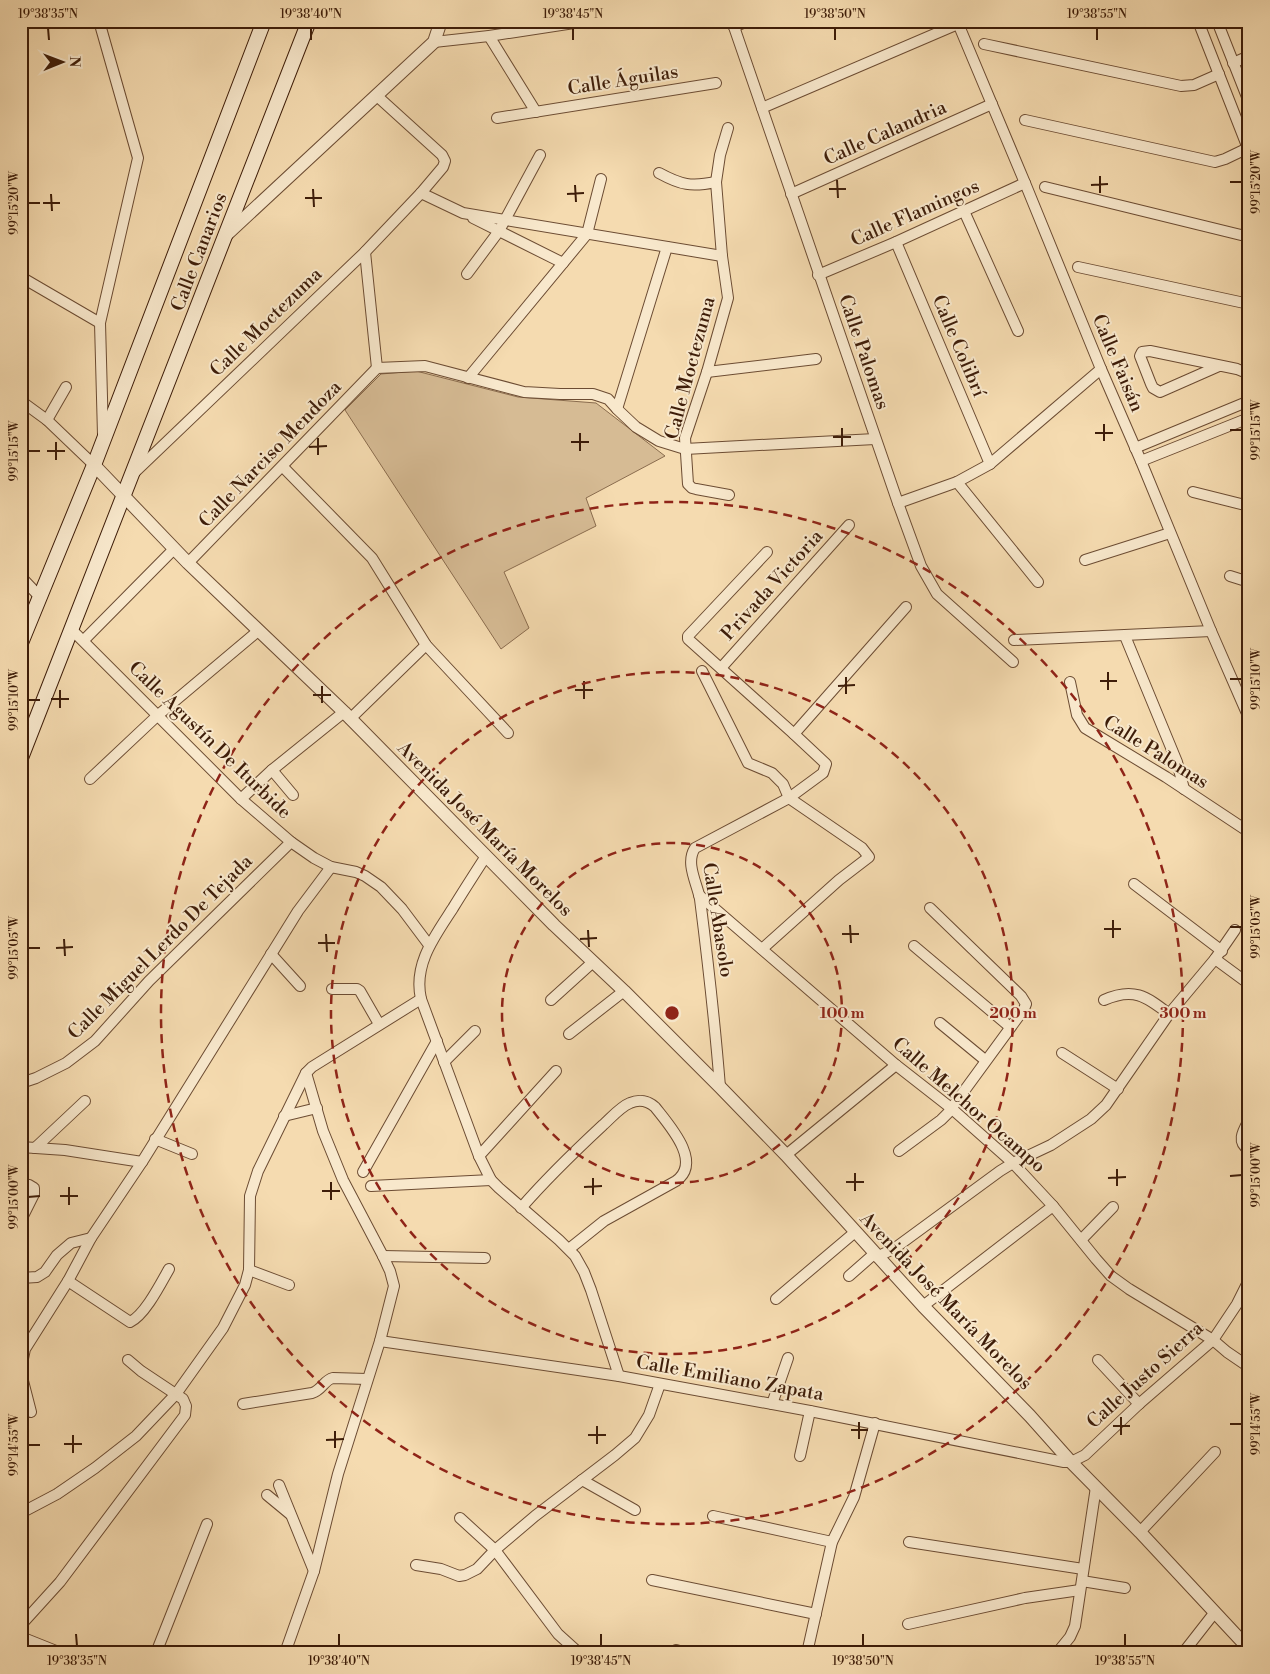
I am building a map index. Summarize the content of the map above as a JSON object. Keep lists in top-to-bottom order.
{
  "streets": {
    "main road": ["Calle Canarios"],
    "street": [
      "Calle Águilas",
      "Calle Calandria",
      "Calle Flamingos",
      "Calle Moctezuma",
      "Calle Colibrí",
      "Calle Palomas",
      "Calle Faisán",
      "Calle Narciso Mendoza",
      "Privada Victoria",
      "Calle Agustín De Iturbide",
      "Avenida José María Morelos",
      "Calle Abasolo",
      "Calle Miguel Lerdo De Tejada",
      "Calle Melchor Ocampo",
      "Calle Justo Sierra",
      "Calle Emiliano Zapata"
    ]
  },
  "crossings": [
    ["Calle Calandria", "Calle Palomas"],
    ["Calle Calandria", "Calle Faisán"],
    ["Calle Flamingos", "Calle Colibrí"],
    ["Calle Flamingos", "Calle Palomas"],
    ["Calle Flamingos", "Calle Faisán"],
    ["Calle Canarios", "Calle Moctezuma"],
    ["Calle Canarios", "Calle Agustín De Iturbide"],
    ["Calle Canarios", "Avenida José María Morelos"],
    ["Calle Narciso Mendoza", "Avenida José María Morelos"],
    ["Calle Agustín De Iturbide", "Calle Miguel Lerdo De Tejada"],
    ["Avenida José María Morelos", "Calle Abasolo"],
    ["Avenida José María Morelos", "Calle Justo Sierra"],
    ["Avenida José María Morelos", "Calle Emiliano Zapata"],
    ["Calle Abasolo", "Calle Melchor Ocampo"],
    ["Calle Melchor Ocampo", "Calle Justo Sierra"],
    ["Calle Justo Sierra", "Calle Emiliano Zapata"]
  ],
  "north": "right",
  "coordinates": [
    "19°38'35\"N",
    "19°38'40\"N",
    "19°38'45\"N",
    "19°38'50\"N",
    "19°38'55\"N",
    "99°15'20\"W",
    "99°15'15\"W",
    "99°15'10\"W",
    "99°15'05\"W",
    "99°15'00\"W",
    "99°14'55\"W"
  ],
  "rings": ["100 m", "200 m", "300 m"]
}
